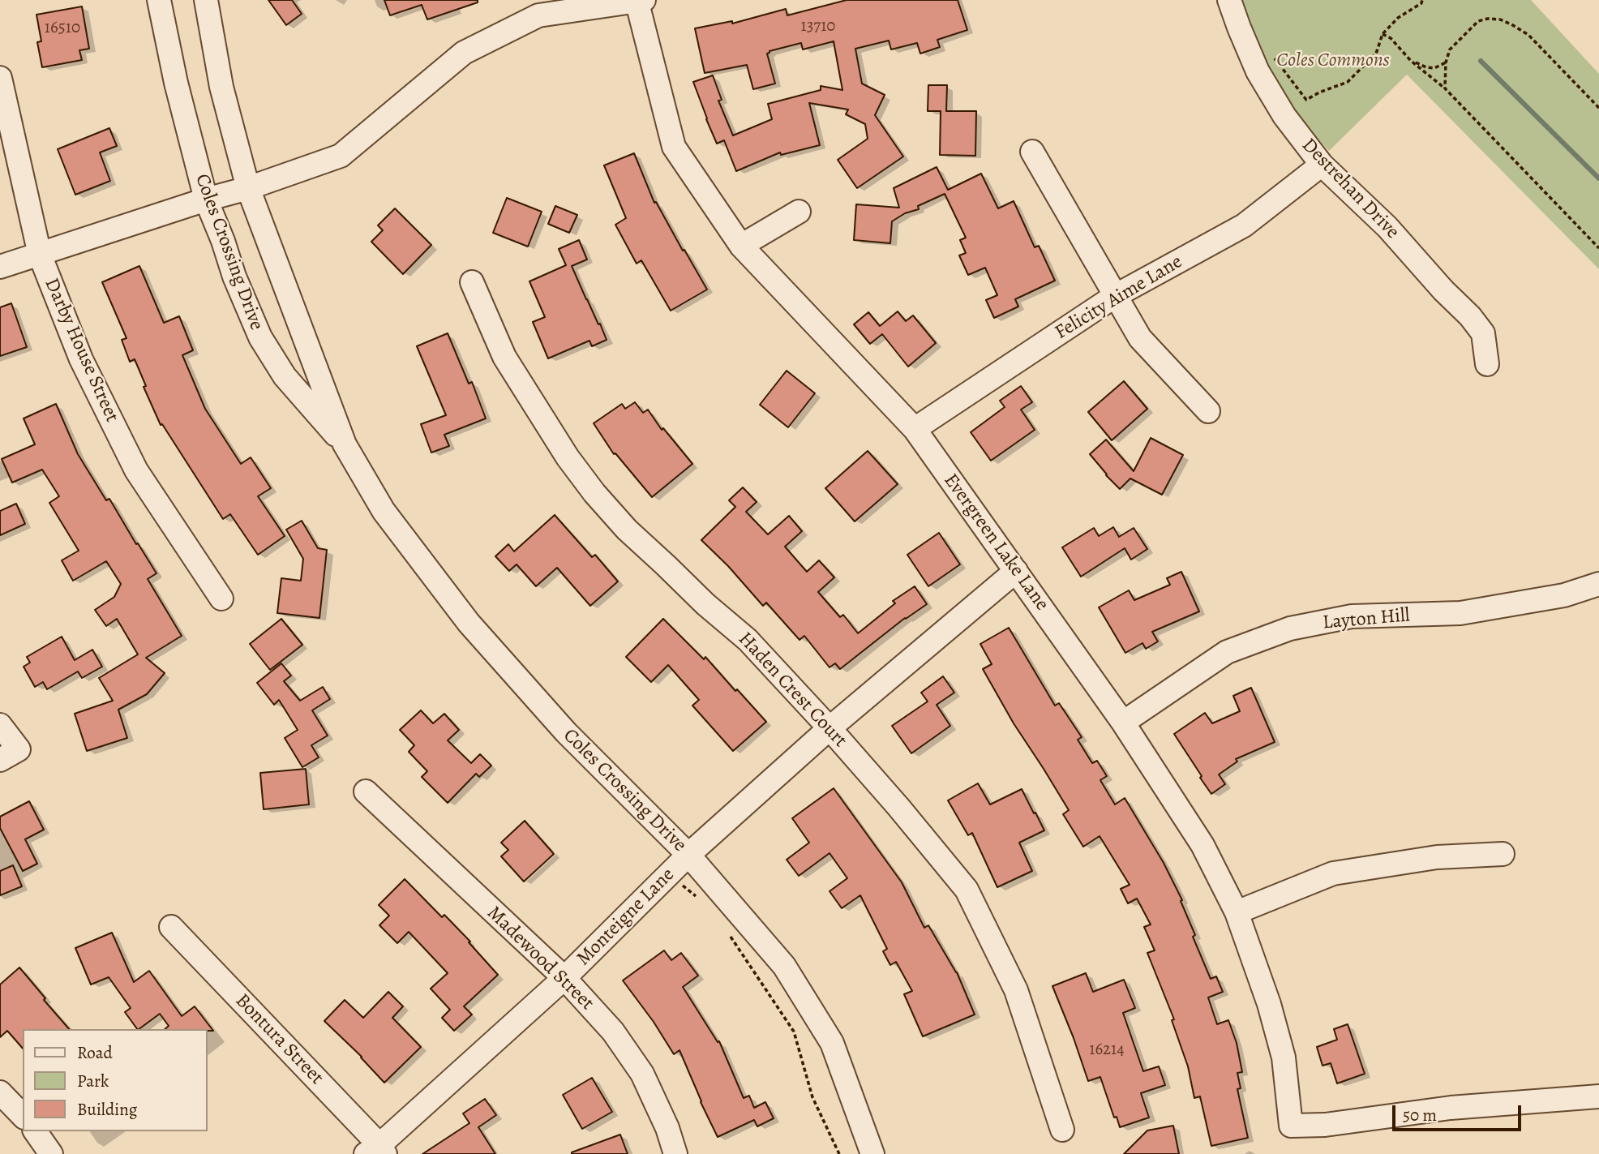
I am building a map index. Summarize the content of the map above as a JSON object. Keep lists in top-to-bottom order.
{
  "streets": {
    "street": [
      "Destrehan Drive",
      "Coles Crossing Drive",
      "Felicity Aime Lane",
      "Darby House Street",
      "Evergreen Lake Lane",
      "Layton Hill",
      "Haden Crest Court",
      "Monteigne Lane",
      "Madewood Street",
      "Bontura Street"
    ]
  },
  "crossings": [
    ["Destrehan Drive", "Felicity Aime Lane"],
    ["Coles Crossing Drive", "Monteigne Lane"],
    ["Felicity Aime Lane", "Evergreen Lake Lane"],
    ["Evergreen Lake Lane", "Layton Hill"],
    ["Evergreen Lake Lane", "Monteigne Lane"],
    ["Haden Crest Court", "Monteigne Lane"],
    ["Monteigne Lane", "Madewood Street"],
    ["Monteigne Lane", "Bontura Street"]
  ],
  "parks": ["Coles Commons"],
  "house_numbers": ["13710", "16510", "16214"],
  "legend": ["Road", "Park", "Building"],
  "scale_bar": "50 m"
}
